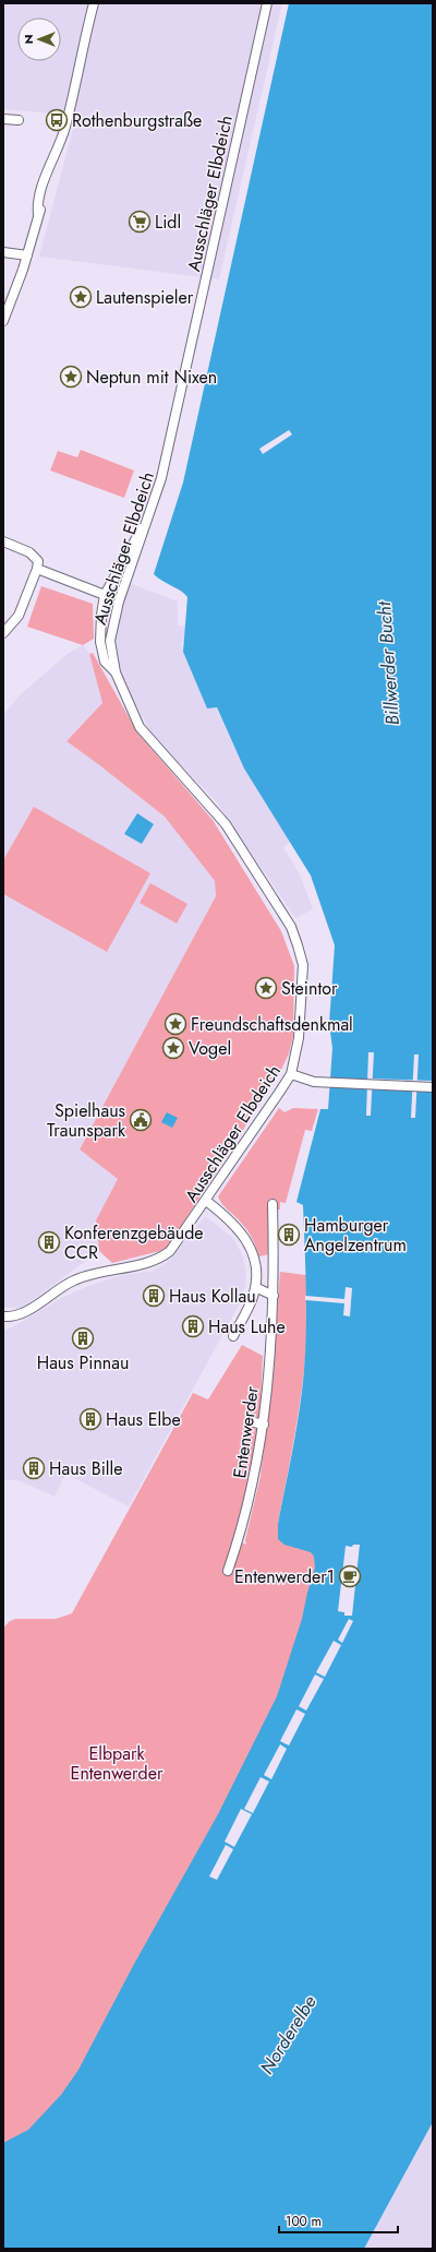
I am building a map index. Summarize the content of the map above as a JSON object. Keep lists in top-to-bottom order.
{
  "streets": {
    "street": ["Ausschläger Elbdeich", "Entenwerder"]
  },
  "water": ["Billwerder Bucht", "Norderelbe"],
  "parks": ["Elbpark Entenwerder"],
  "places": {
    "bus stop": ["Rothenburgstraße"],
    "supermarket": ["Lidl"],
    "place": [
      "Lautenspieler",
      "Neptun mit Nixen",
      "Steintor",
      "Freundschaftsdenkmal",
      "Vogel"
    ],
    "public building": ["Spielhaus Traunspark"],
    "building": [
      "Hamburger Angelzentrum",
      "Konferenzgebäude CCR",
      "Haus Kollau",
      "Haus Luhe",
      "Haus Pinnau",
      "Haus Elbe",
      "Haus Bille"
    ],
    "cafe": ["Entenwerder1"]
  },
  "scale_bar": "100 m",
  "north": "left"
}
